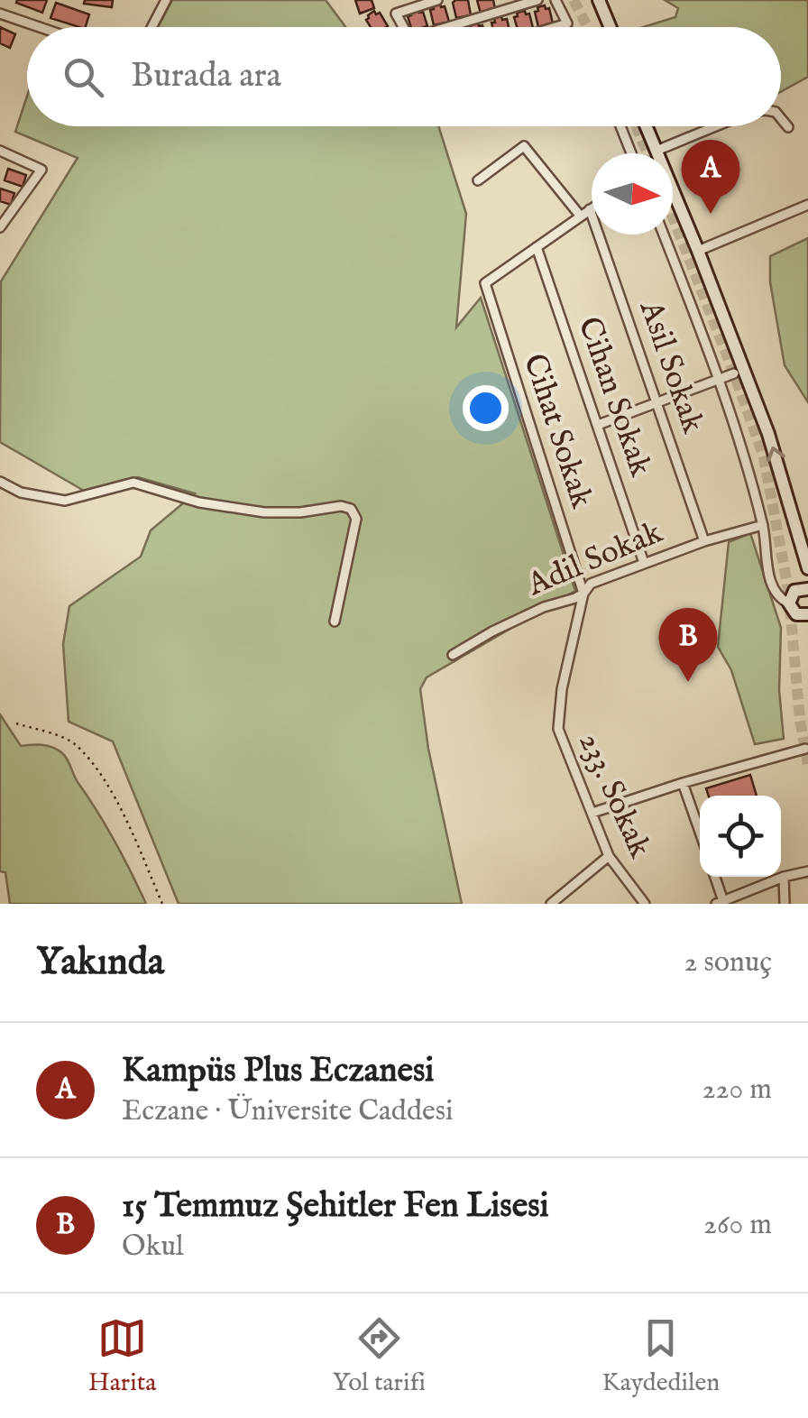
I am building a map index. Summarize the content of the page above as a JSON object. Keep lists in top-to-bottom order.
{
  "streets": {
    "street": [
      "Asil Sokak",
      "Cihan Sokak",
      "Cihat Sokak",
      "Adil Sokak",
      "233. Sokak"
    ]
  },
  "crossings": [
    ["Asil Sokak", "Adil Sokak"],
    ["Cihan Sokak", "Cihat Sokak"],
    ["Cihan Sokak", "Adil Sokak"],
    ["Cihat Sokak", "Adil Sokak"],
    ["Cihat Sokak", "233. Sokak"],
    ["Adil Sokak", "233. Sokak"]
  ],
  "north": "right",
  "page": {
    "search": "Burada ara",
    "pins": ["A", "B"],
    "heading": ["Yakında", "2 sonuç"],
    "list": [
      {
        "mark": "A",
        "name": "Kampüs Plus Eczanesi",
        "note": "Eczane · Üniversite Caddesi",
        "value": "220 m"
      },
      {
        "mark": "B",
        "name": "15 Temmuz Şehitler Fen Lisesi",
        "note": "Okul",
        "value": "260 m"
      }
    ],
    "nav": ["Harita", "Yol tarifi", "Kaydedilen"]
  }
}
